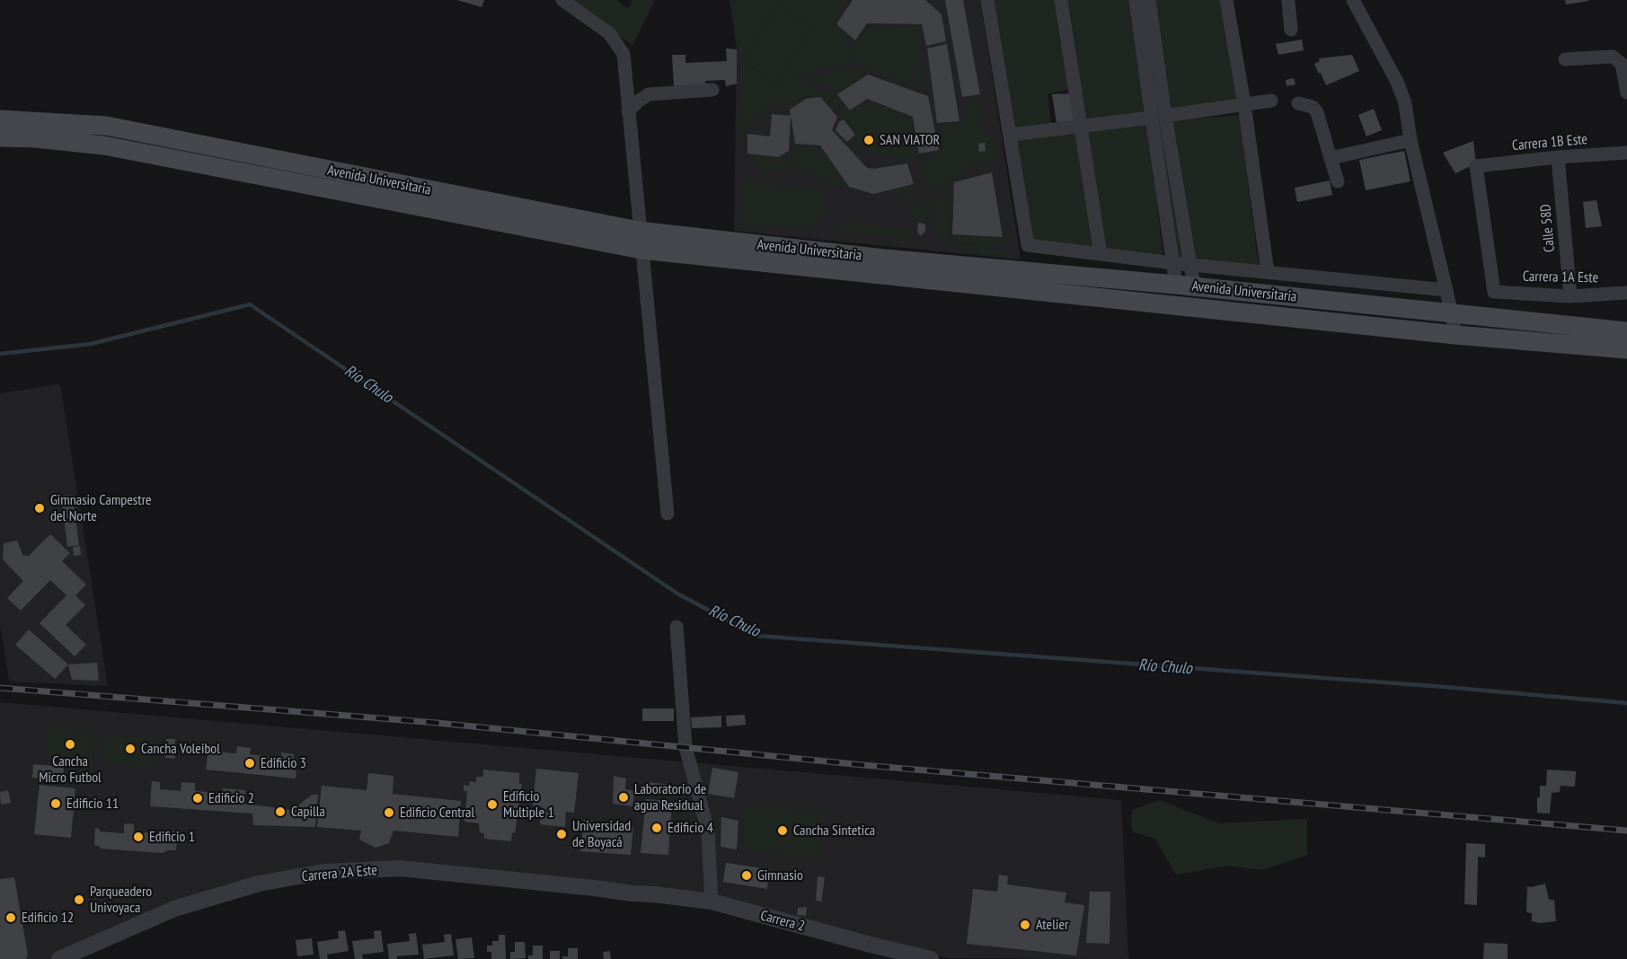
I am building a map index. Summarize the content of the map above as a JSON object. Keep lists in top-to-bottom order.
{
  "streets": {
    "main road": ["Avenida Universitaria"],
    "street": [
      "Carrera 1B Este",
      "Calle 58D",
      "Carrera 1A Este",
      "Carrera 2A Este",
      "Carrera 2"
    ]
  },
  "crossings": [
    ["Carrera 1B Este", "Calle 58D"],
    ["Carrera 1B Este", "Carrera 1A Este"],
    ["Calle 58D", "Carrera 1A Este"],
    ["Carrera 2A Este", "Carrera 2"]
  ],
  "water": ["Río Chulo"],
  "places": [
    "SAN VIATOR",
    "Gimnasio Campestre del Norte",
    "Cancha Micro Futbol",
    "Cancha Voleibol",
    "Edificio 3",
    "Laboratorio de agua Residual",
    "Edificio 2",
    "Edificio 11",
    "Edificio Multiple 1",
    "Capilla",
    "Edificio Central",
    "Edificio 4",
    "Cancha Sintetica",
    "Universidad de Boyacá",
    "Edificio 1",
    "Gimnasio",
    "Parqueadero Univoyaca",
    "Edificio 12",
    "Atelier"
  ]
}
